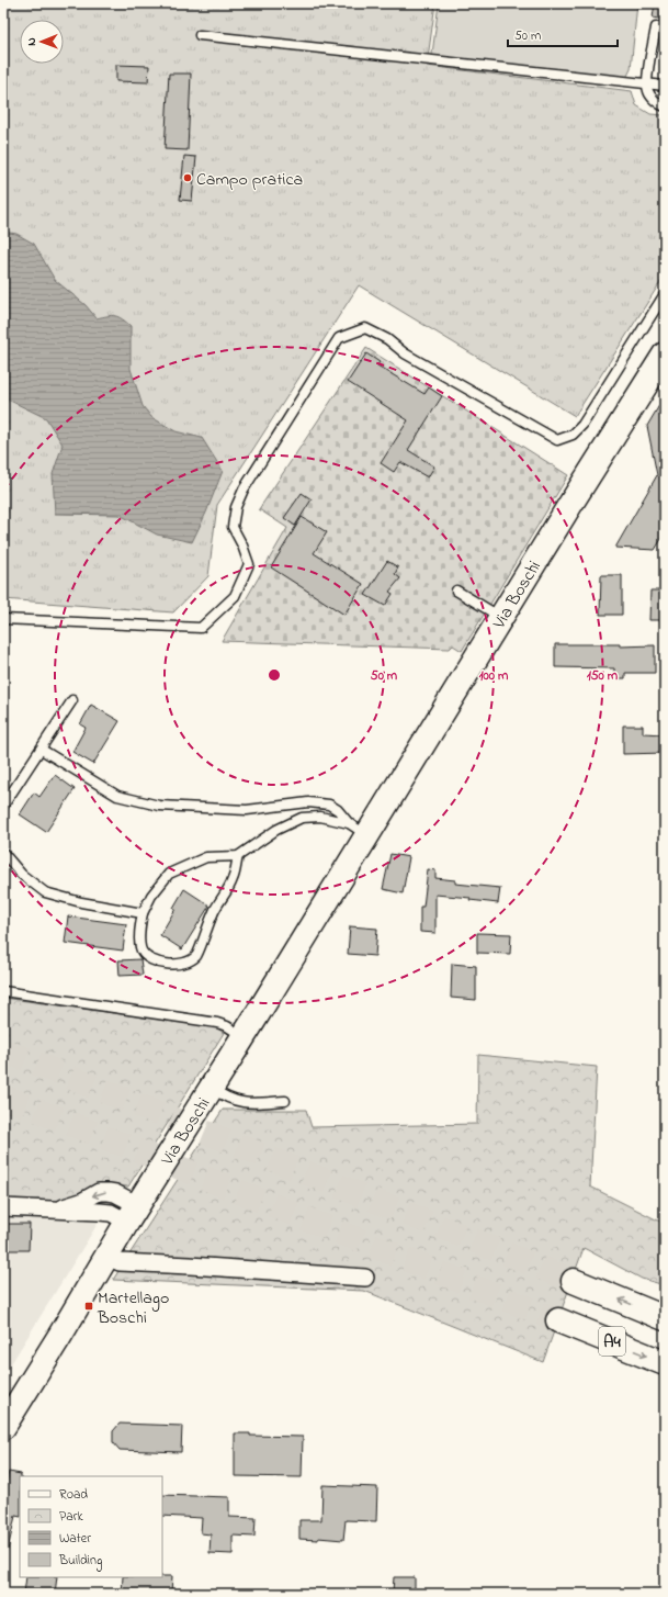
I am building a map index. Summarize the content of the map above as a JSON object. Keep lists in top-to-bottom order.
{
  "streets": {
    "main road": ["Via Boschi", "A4"]
  },
  "places": {
    "other": ["Campo pratica"],
    "transit": ["Martellago Boschi"]
  },
  "legend": [
    "Road",
    "Park",
    "Water",
    "Building"
  ],
  "scale_bar": "50 m",
  "north": "left",
  "rings": ["50 m", "100 m", "150 m"]
}
